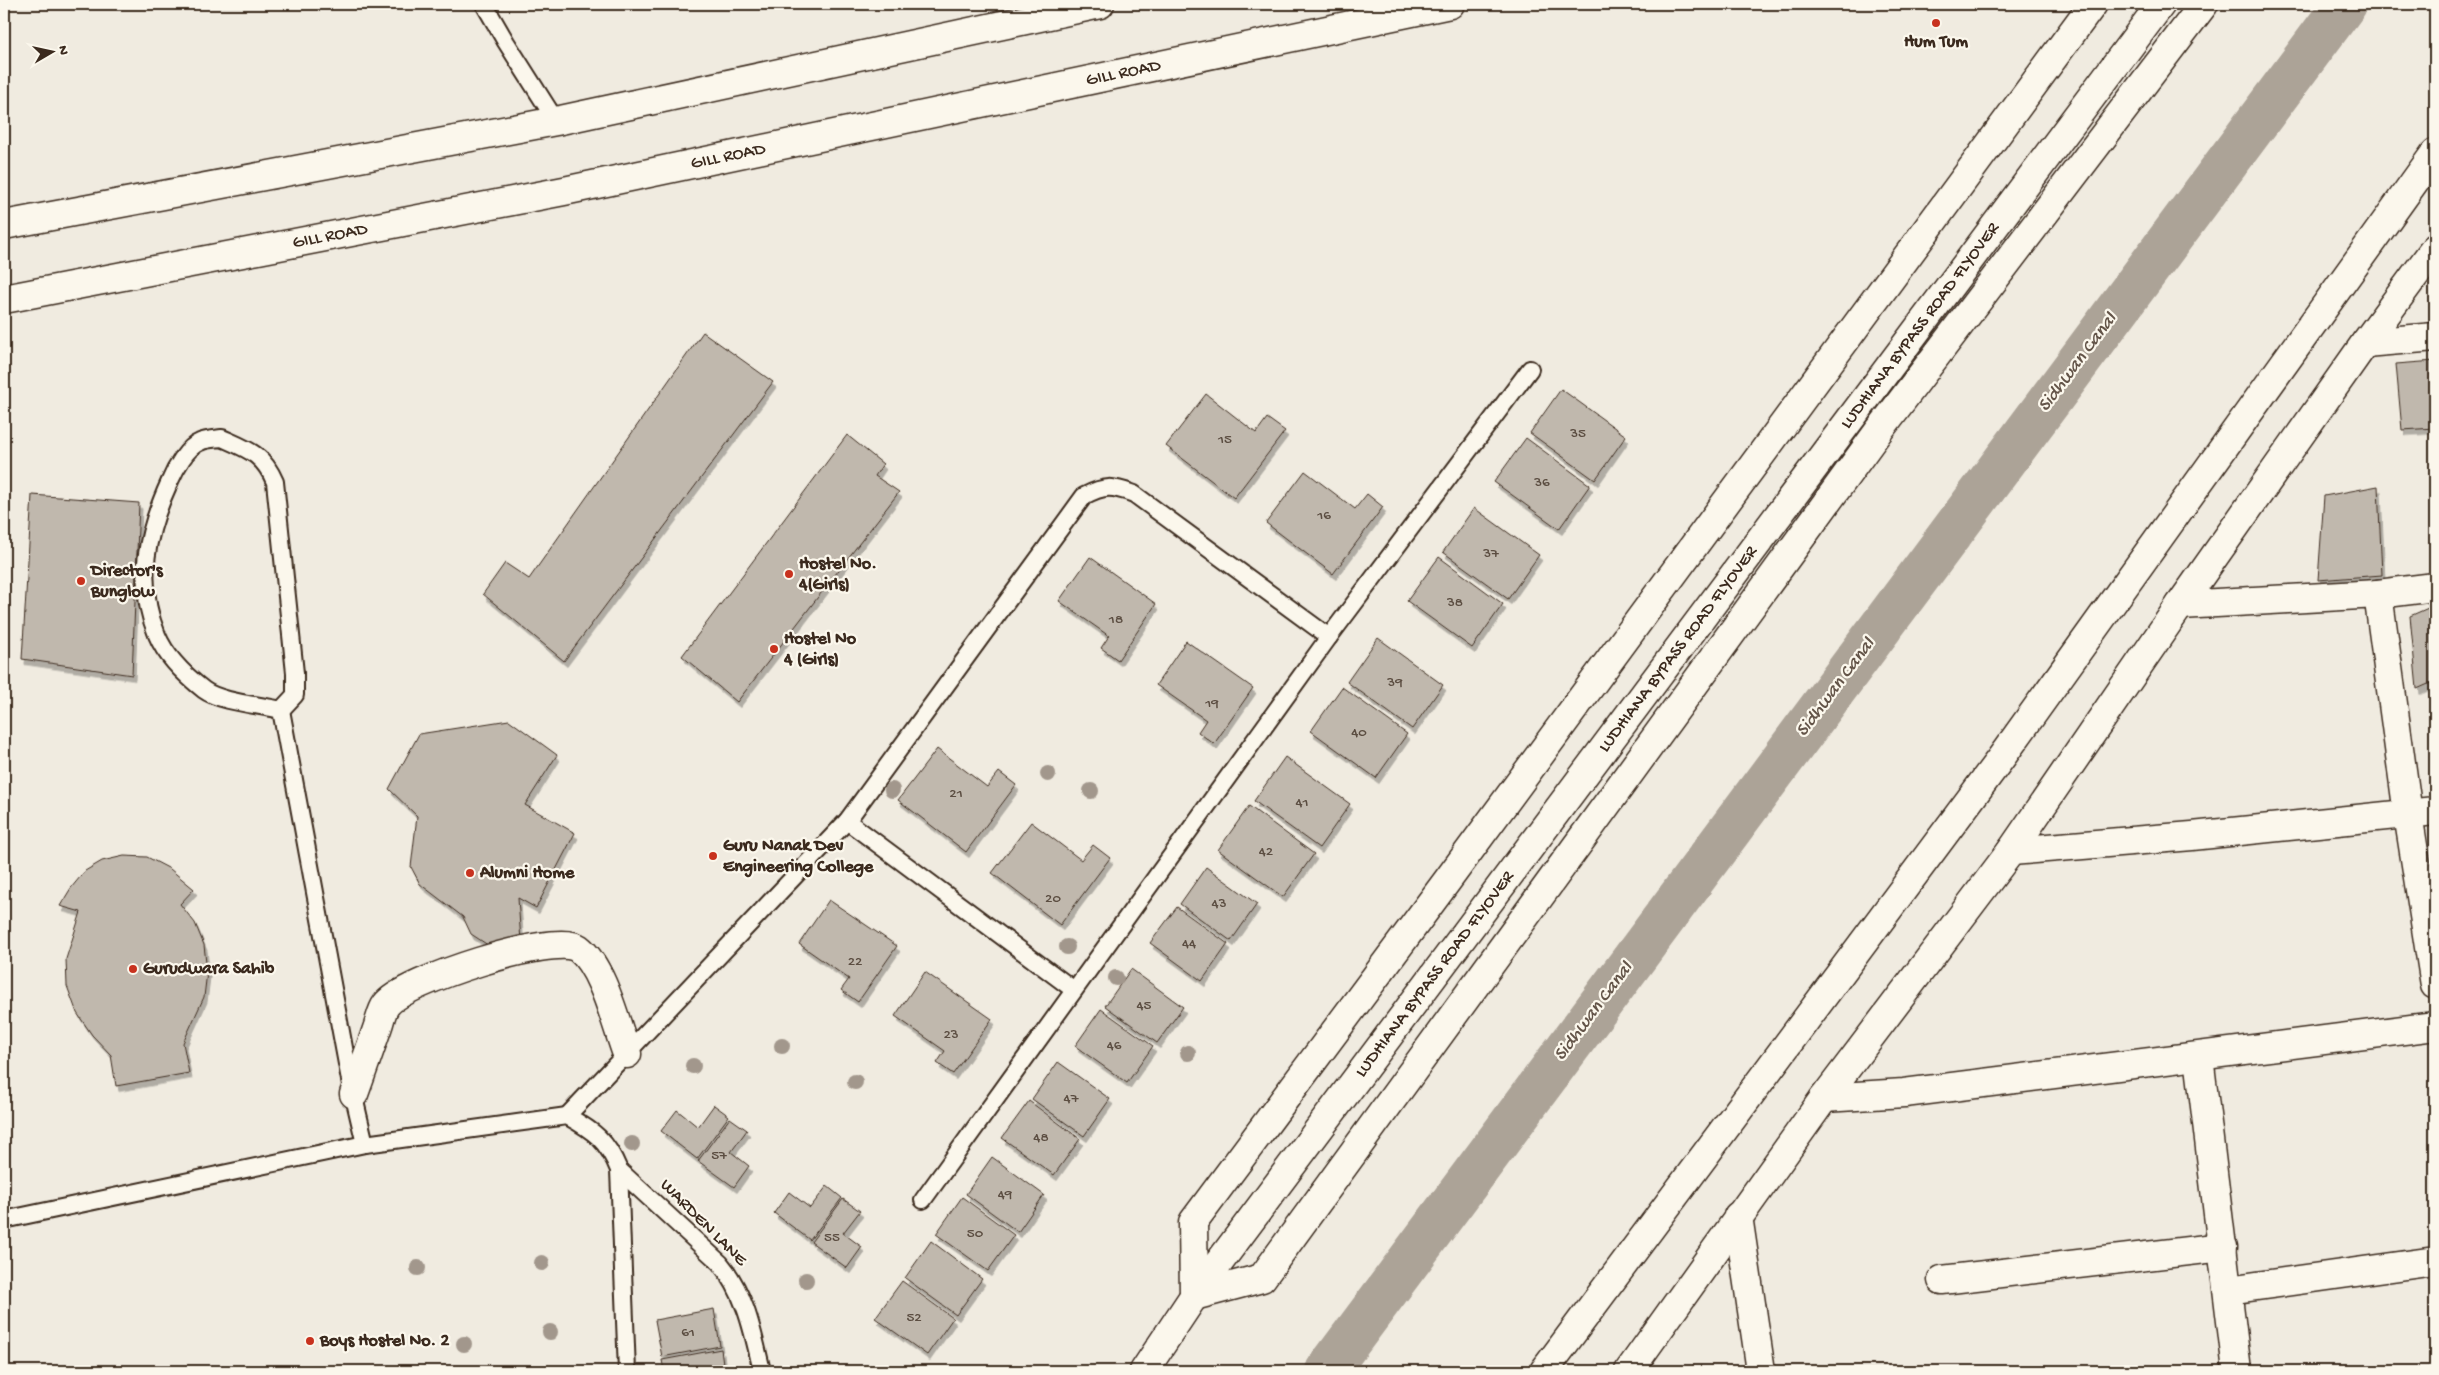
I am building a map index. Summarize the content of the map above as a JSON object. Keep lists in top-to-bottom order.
{
  "streets": {
    "main road": ["GILL ROAD", "LUDHIANA BYPASS ROAD FLYOVER"],
    "lane": ["WARDEN LANE"]
  },
  "water": ["Sidhwan Canal"],
  "places": [
    "Hum Tum",
    "Hostel No. 4(Girls)",
    "Director's Bunglow",
    "Hostel No 4 (Girls)",
    "Guru Nanak Dev Engineering College",
    "Alumni Home",
    "Gurudwara Sahib",
    "Boys Hostel No. 2"
  ],
  "house_numbers": [
    "35",
    "15",
    "36",
    "16",
    "37",
    "38",
    "18",
    "39",
    "19",
    "40",
    "21",
    "41",
    "42",
    "20",
    "43",
    "44",
    "22",
    "45",
    "23",
    "46",
    "47",
    "48",
    "57",
    "49",
    "50",
    "55",
    "52",
    "61"
  ],
  "north": "right"
}
